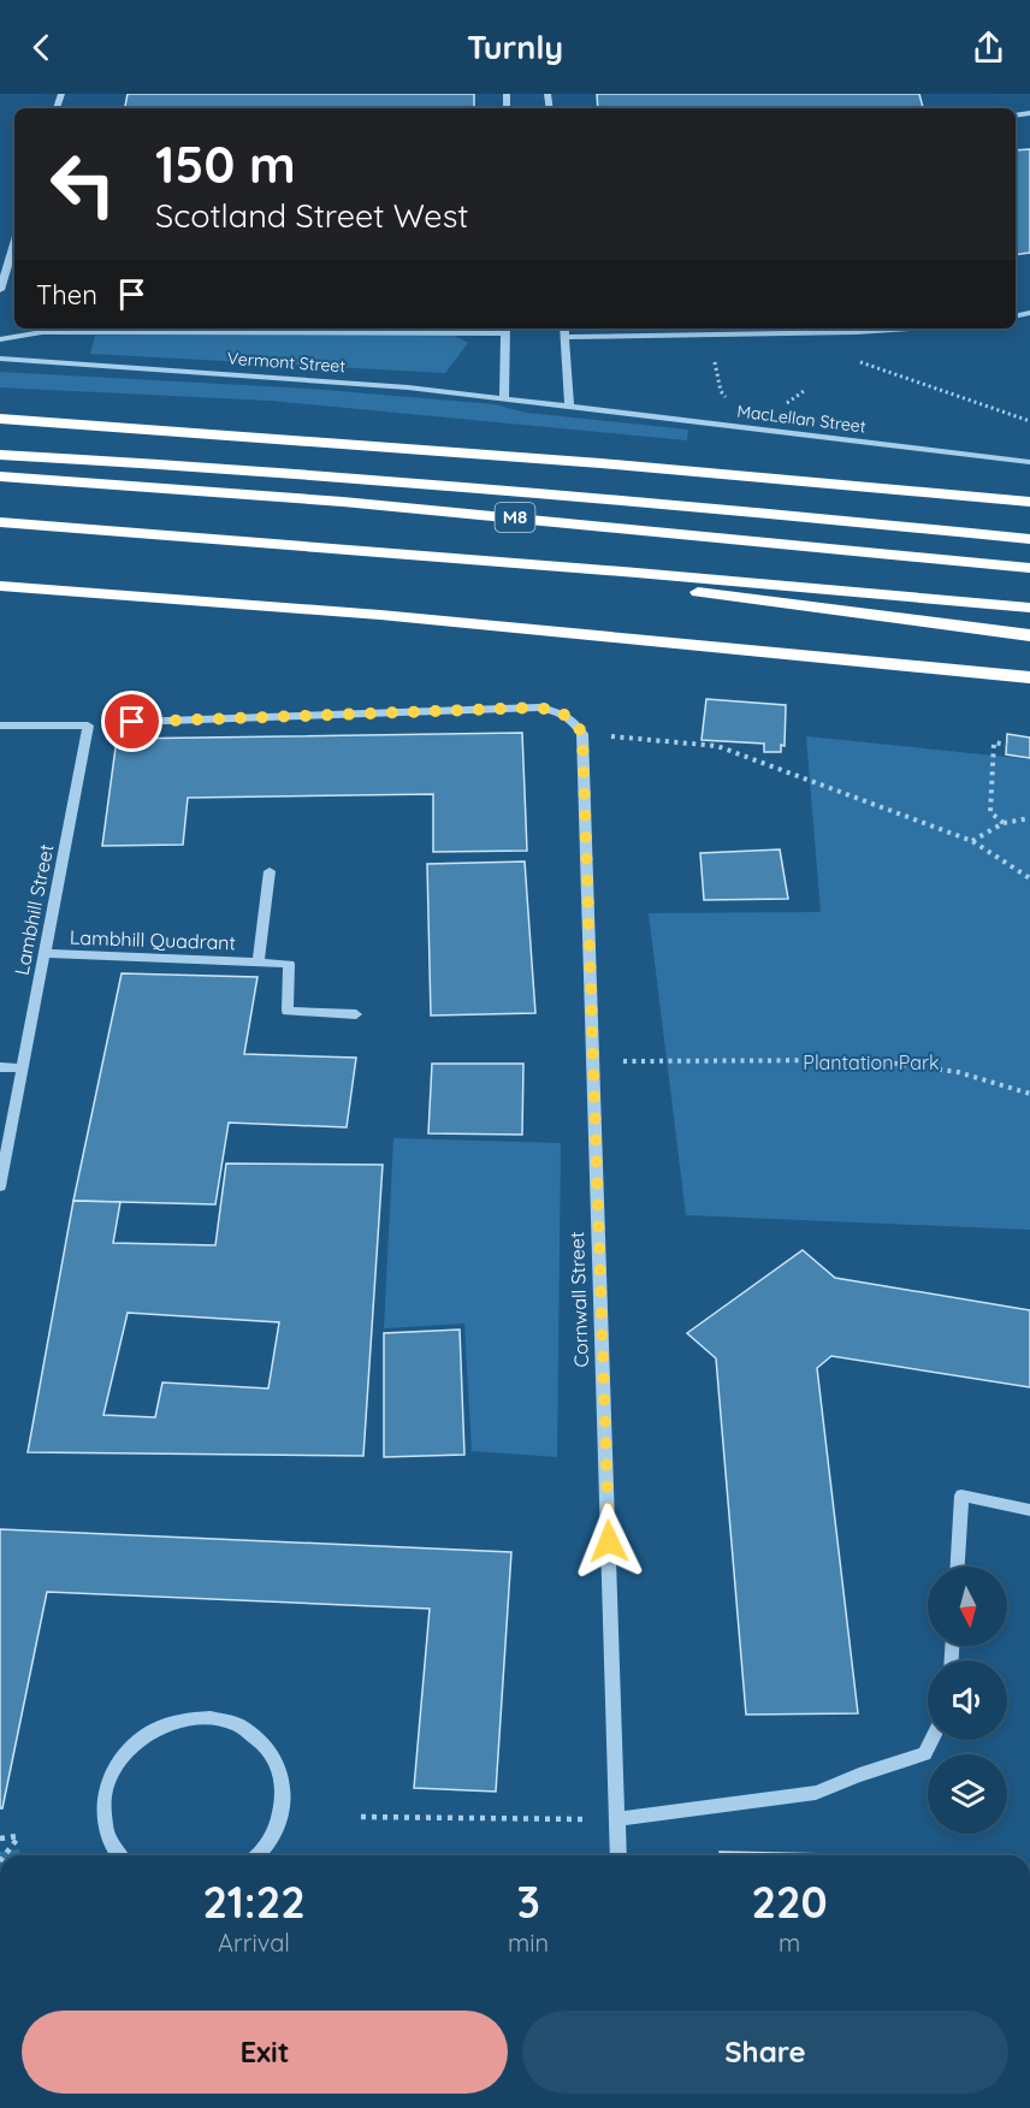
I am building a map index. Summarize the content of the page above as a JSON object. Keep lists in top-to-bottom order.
{
  "streets": {
    "highway": ["M8"],
    "street": [
      "Vermont Street",
      "MacLellan Street",
      "Lambhill Street",
      "Lambhill Quadrant",
      "Cornwall Street"
    ]
  },
  "crossings": [
    ["Vermont Street", "MacLellan Street"],
    ["Lambhill Street", "Lambhill Quadrant"]
  ],
  "parks": ["Plantation Park"],
  "north": "bottom",
  "page": {
    "header": "Turnly",
    "turn": ["150 m", "Scotland Street West"],
    "then": "Then",
    "eta": [
      "21:22",
      "Arrival",
      "3",
      "min",
      "220",
      "m"
    ],
    "buttons": ["Exit", "Share"]
  }
}
